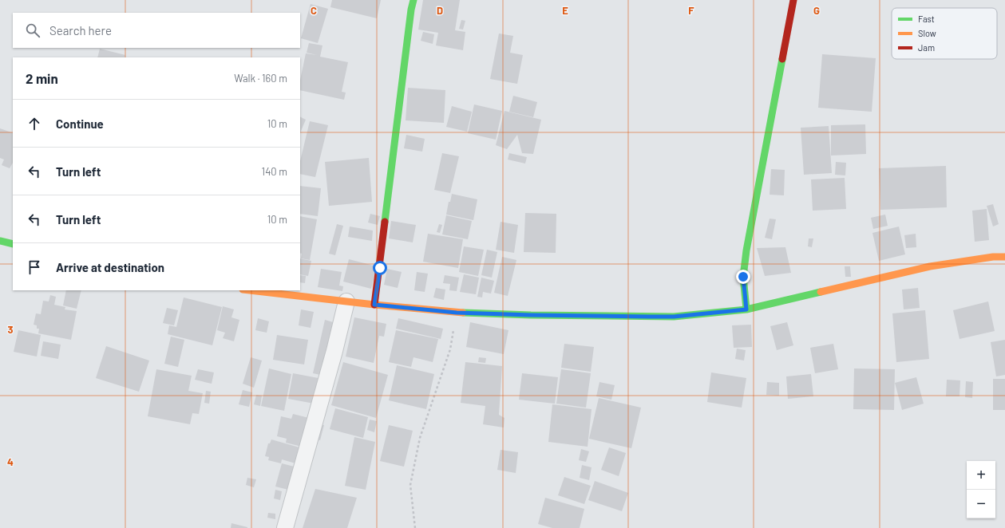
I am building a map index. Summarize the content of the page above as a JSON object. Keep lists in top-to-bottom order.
{
  "legend": ["Fast", "Slow", "Jam"],
  "page": {
    "search": "Search here",
    "heading": ["2 min", "Walk · 160 m"],
    "list": [
      ["Continue", "10 m"],
      ["Turn left", "140 m"],
      ["Turn left", "10 m"],
      "Arrive at destination"
    ],
    "map_buttons": ["+", "−"]
  },
  "grid": {
    "columns": [
      "C",
      "D",
      "E",
      "F",
      "G"
    ],
    "rows": ["3", "4"]
  }
}
